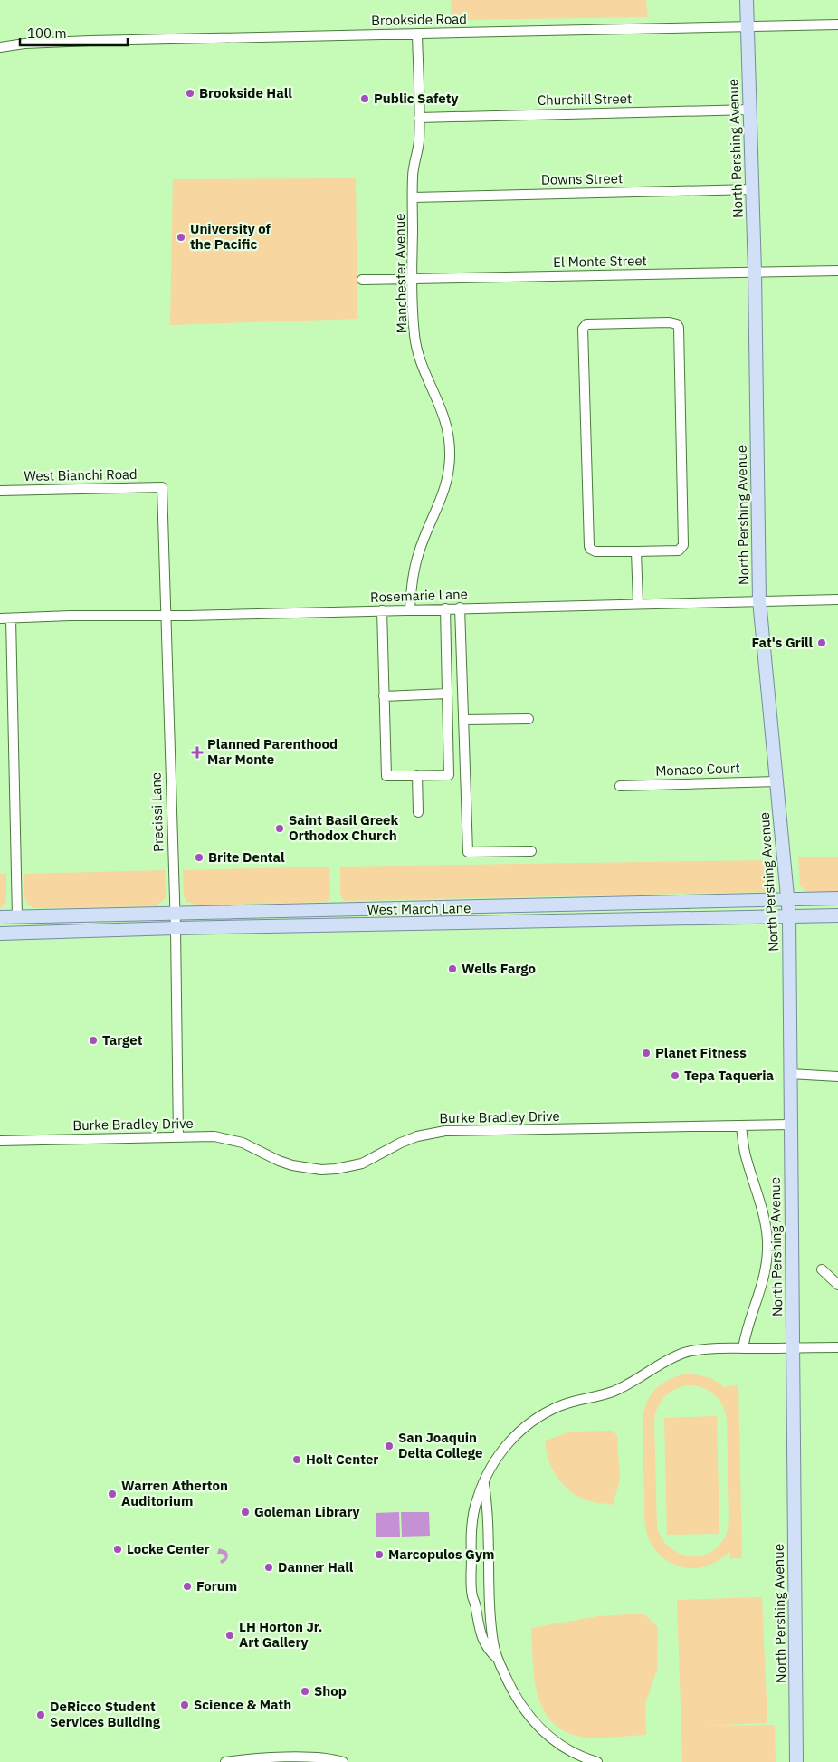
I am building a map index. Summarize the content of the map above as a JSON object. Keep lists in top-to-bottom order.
{
  "streets": {
    "main road": ["North Pershing Avenue", "West March Lane"],
    "street": [
      "Brookside Road",
      "Churchill Street",
      "Downs Street",
      "El Monte Street",
      "Manchester Avenue",
      "West Bianchi Road",
      "Rosemarie Lane",
      "Monaco Court",
      "Precissi Lane",
      "Burke Bradley Drive"
    ]
  },
  "crossings": [
    ["Brookside Road", "North Pershing Avenue"],
    ["Brookside Road", "Manchester Avenue"],
    ["Churchill Street", "North Pershing Avenue"],
    ["Churchill Street", "Manchester Avenue"],
    ["North Pershing Avenue", "Downs Street"],
    ["North Pershing Avenue", "El Monte Street"],
    ["North Pershing Avenue", "Rosemarie Lane"],
    ["North Pershing Avenue", "Monaco Court"],
    ["North Pershing Avenue", "West March Lane"],
    ["North Pershing Avenue", "Burke Bradley Drive"],
    ["Downs Street", "Manchester Avenue"],
    ["El Monte Street", "Manchester Avenue"],
    ["Manchester Avenue", "Rosemarie Lane"],
    ["West Bianchi Road", "Precissi Lane"],
    ["Rosemarie Lane", "Precissi Lane"],
    ["Precissi Lane", "West March Lane"],
    ["Precissi Lane", "Burke Bradley Drive"]
  ],
  "places": {
    "other": [
      "Brookside Hall",
      "Public Safety",
      "University of the Pacific",
      "Fat's Grill",
      "Saint Basil Greek Orthodox Church",
      "Brite Dental",
      "Wells Fargo",
      "Target",
      "Planet Fitness",
      "Tepa Taqueria",
      "San Joaquin Delta College",
      "Holt Center",
      "Warren Atherton Auditorium",
      "Goleman Library",
      "Locke Center",
      "Marcopulos Gym",
      "Danner Hall",
      "Forum",
      "LH Horton Jr. Art Gallery",
      "Shop",
      "Science & Math",
      "DeRicco Student Services Building"
    ],
    "health": ["Planned Parenthood Mar Monte"]
  },
  "scale_bar": "100 m"
}
